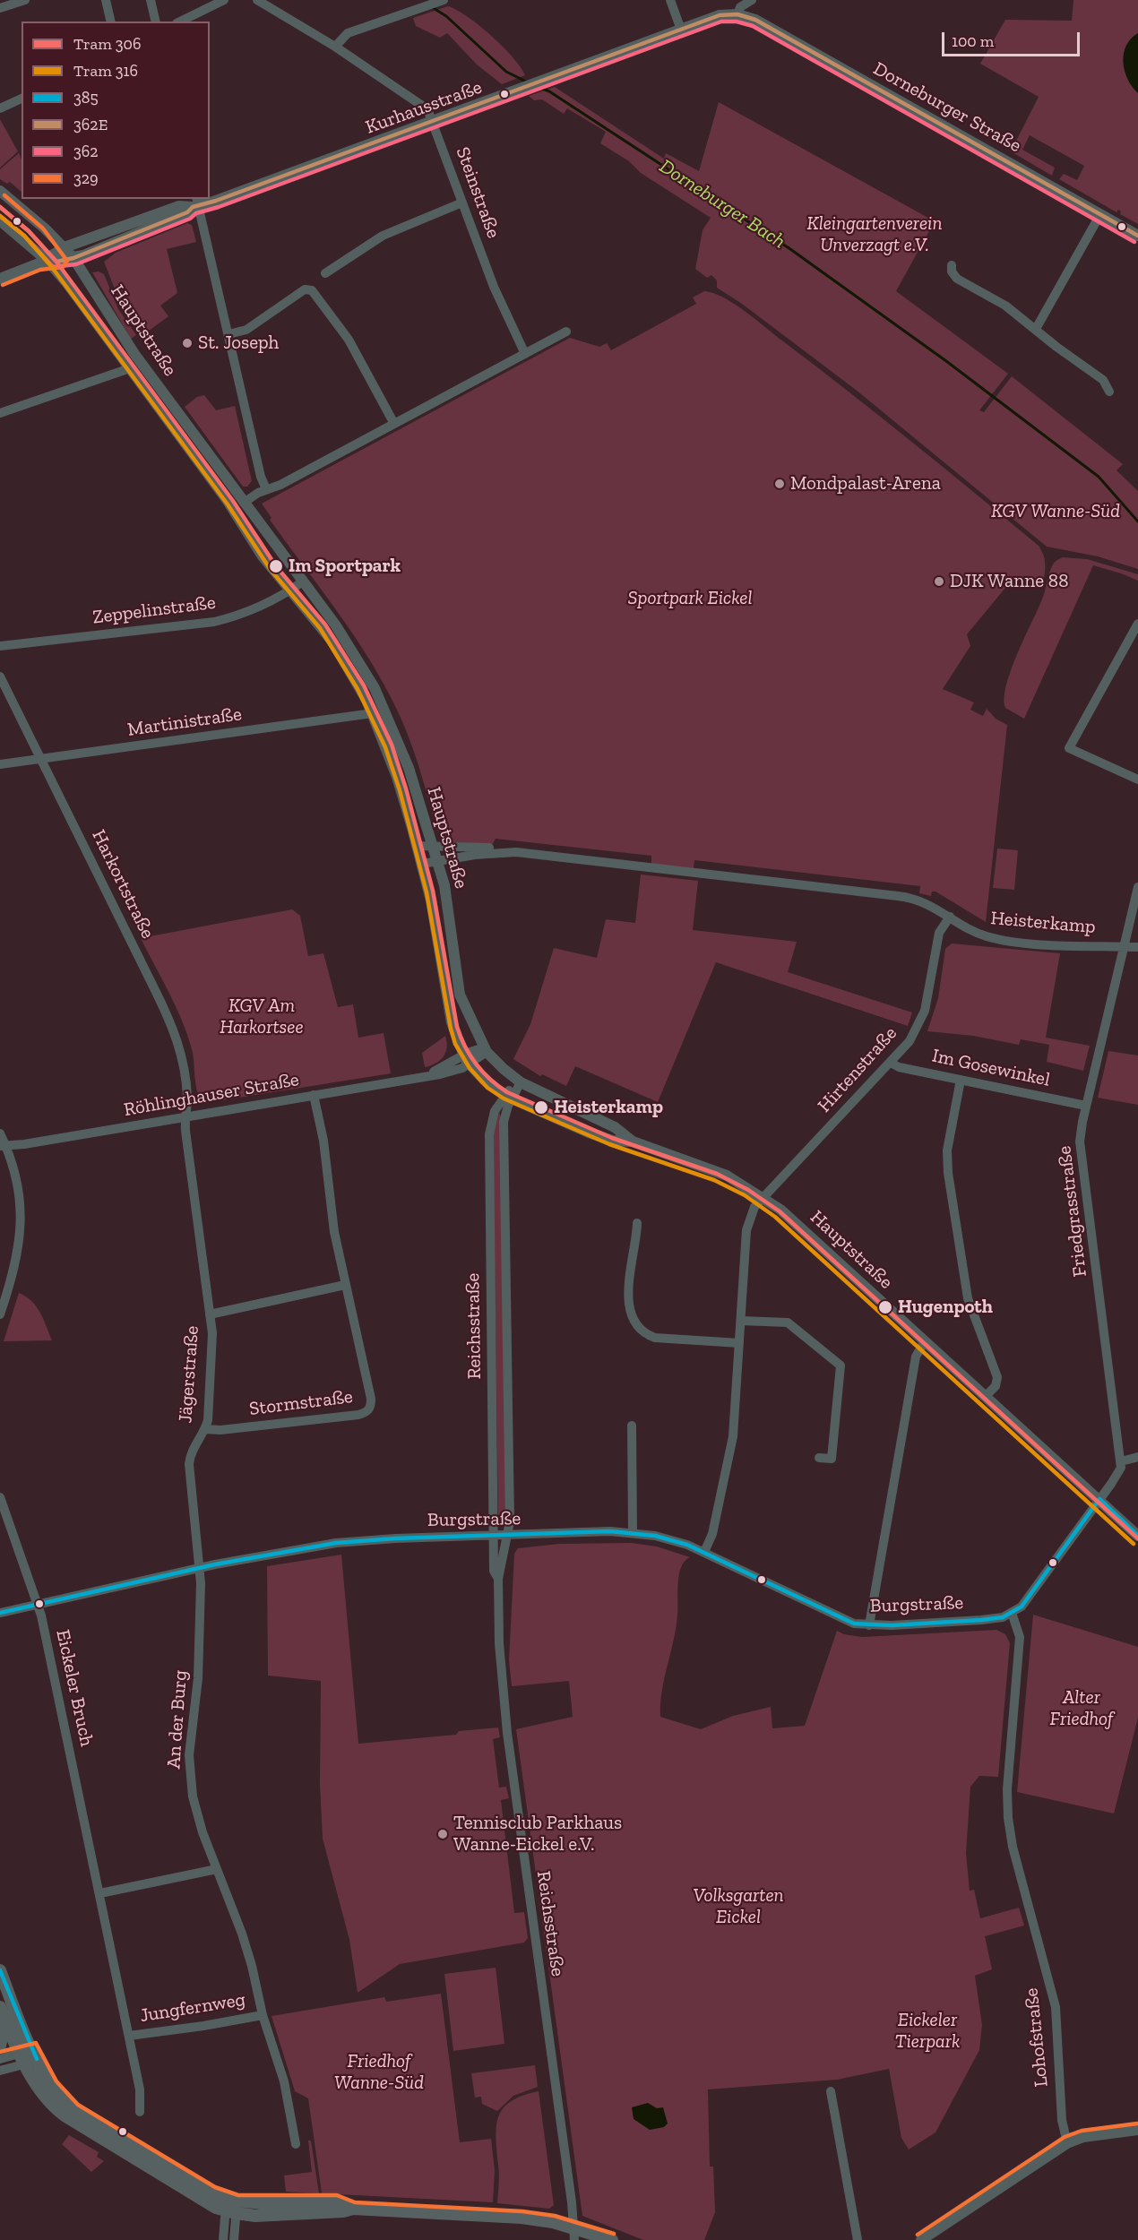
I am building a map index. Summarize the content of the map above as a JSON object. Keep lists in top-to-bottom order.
{
  "streets": {
    "street": [
      "Kurhausstraße",
      "Dorneburger Straße",
      "Steinstraße",
      "Hauptstraße",
      "Zeppelinstraße",
      "Martinistraße",
      "Harkortstraße",
      "Heisterkamp",
      "Im Gosewinkel",
      "Hirtenstraße",
      "Röhlinghauser Straße",
      "Friedgrasstraße",
      "Reichsstraße",
      "Jägerstraße",
      "Stormstraße",
      "Burgstraße",
      "Eickeler Bruch",
      "An der Burg",
      "Jungfernweg",
      "Lohofstraße"
    ]
  },
  "crossings": [
    ["Kurhausstraße", "Dorneburger Straße"],
    ["Kurhausstraße", "Steinstraße"],
    ["Kurhausstraße", "Hauptstraße"],
    ["Hauptstraße", "Zeppelinstraße"],
    ["Hauptstraße", "Martinistraße"],
    ["Hauptstraße", "Heisterkamp"],
    ["Hauptstraße", "Hirtenstraße"],
    ["Hauptstraße", "Röhlinghauser Straße"],
    ["Hauptstraße", "Reichsstraße"],
    ["Hauptstraße", "Burgstraße"],
    ["Martinistraße", "Harkortstraße"],
    ["Harkortstraße", "Röhlinghauser Straße"],
    ["Harkortstraße", "Jägerstraße"],
    ["Heisterkamp", "Hirtenstraße"],
    ["Heisterkamp", "Friedgrasstraße"],
    ["Im Gosewinkel", "Hirtenstraße"],
    ["Im Gosewinkel", "Friedgrasstraße"],
    ["Hirtenstraße", "Burgstraße"],
    ["Röhlinghauser Straße", "Jägerstraße"],
    ["Röhlinghauser Straße", "Stormstraße"],
    ["Reichsstraße", "Burgstraße"],
    ["Jägerstraße", "Stormstraße"],
    ["Jägerstraße", "Burgstraße"],
    ["Jägerstraße", "An der Burg"],
    ["Burgstraße", "Eickeler Bruch"],
    ["Burgstraße", "An der Burg"],
    ["Burgstraße", "Lohofstraße"],
    ["Eickeler Bruch", "Jungfernweg"],
    ["An der Burg", "Jungfernweg"]
  ],
  "water": ["Dorneburger Bach"],
  "parks": [
    "Kleingartenverein Unverzagt e.V.",
    "KGV Wanne-Süd",
    "Sportpark Eickel",
    "KGV Am Harkortsee",
    "Alter Friedhof",
    "Volksgarten Eickel",
    "Eickeler Tierpark",
    "Friedhof Wanne-Süd"
  ],
  "places": [
    "St. Joseph",
    "Mondpalast-Arena",
    "Im Sportpark",
    "DJK Wanne 88",
    "Heisterkamp",
    "Hugenpoth",
    "Tennisclub Parkhaus Wanne-Eickel e.V."
  ],
  "lines": [
    "transit line 362E",
    "transit line 362",
    "transit line 329",
    "tram line 306",
    "tram line 316",
    "transit line 385"
  ],
  "legend": [
    "Tram 306",
    "Tram 316",
    "385",
    "362E",
    "362",
    "329"
  ],
  "scale_bar": "100 m"
}
